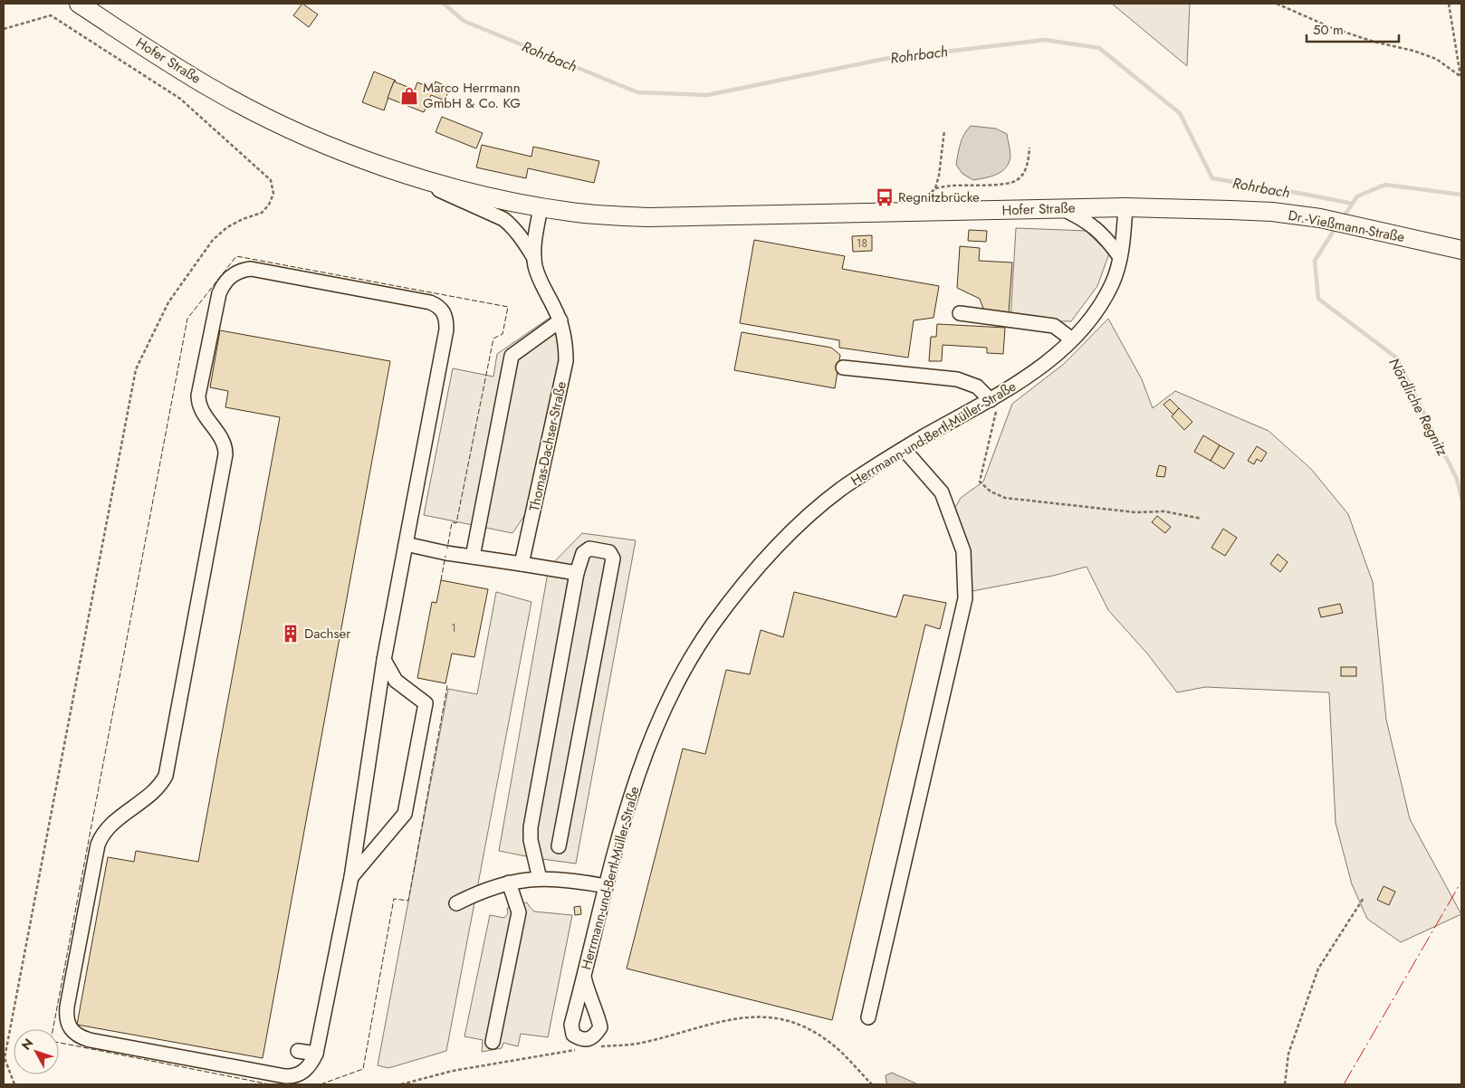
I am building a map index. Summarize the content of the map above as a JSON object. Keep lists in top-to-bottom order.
{
  "streets": {
    "main road": ["Hofer Straße", "Dr.-Vießmann-Straße"],
    "street": ["Herrmann-und-Bertl-Müller-Straße", "Thomas-Dachser-Straße"]
  },
  "crossings": [
    ["Hofer Straße", "Dr.-Vießmann-Straße"],
    ["Hofer Straße", "Herrmann-und-Bertl-Müller-Straße"]
  ],
  "water": ["Rohrbach", "Nördliche Regnitz"],
  "places": {
    "shop": ["Marco Herrmann GmbH & Co. KG"],
    "bus stop": ["Regnitzbrücke"],
    "building": ["Dachser"]
  },
  "house_numbers": ["18", "1"],
  "scale_bar": "50 m",
  "north": "top left"
}
